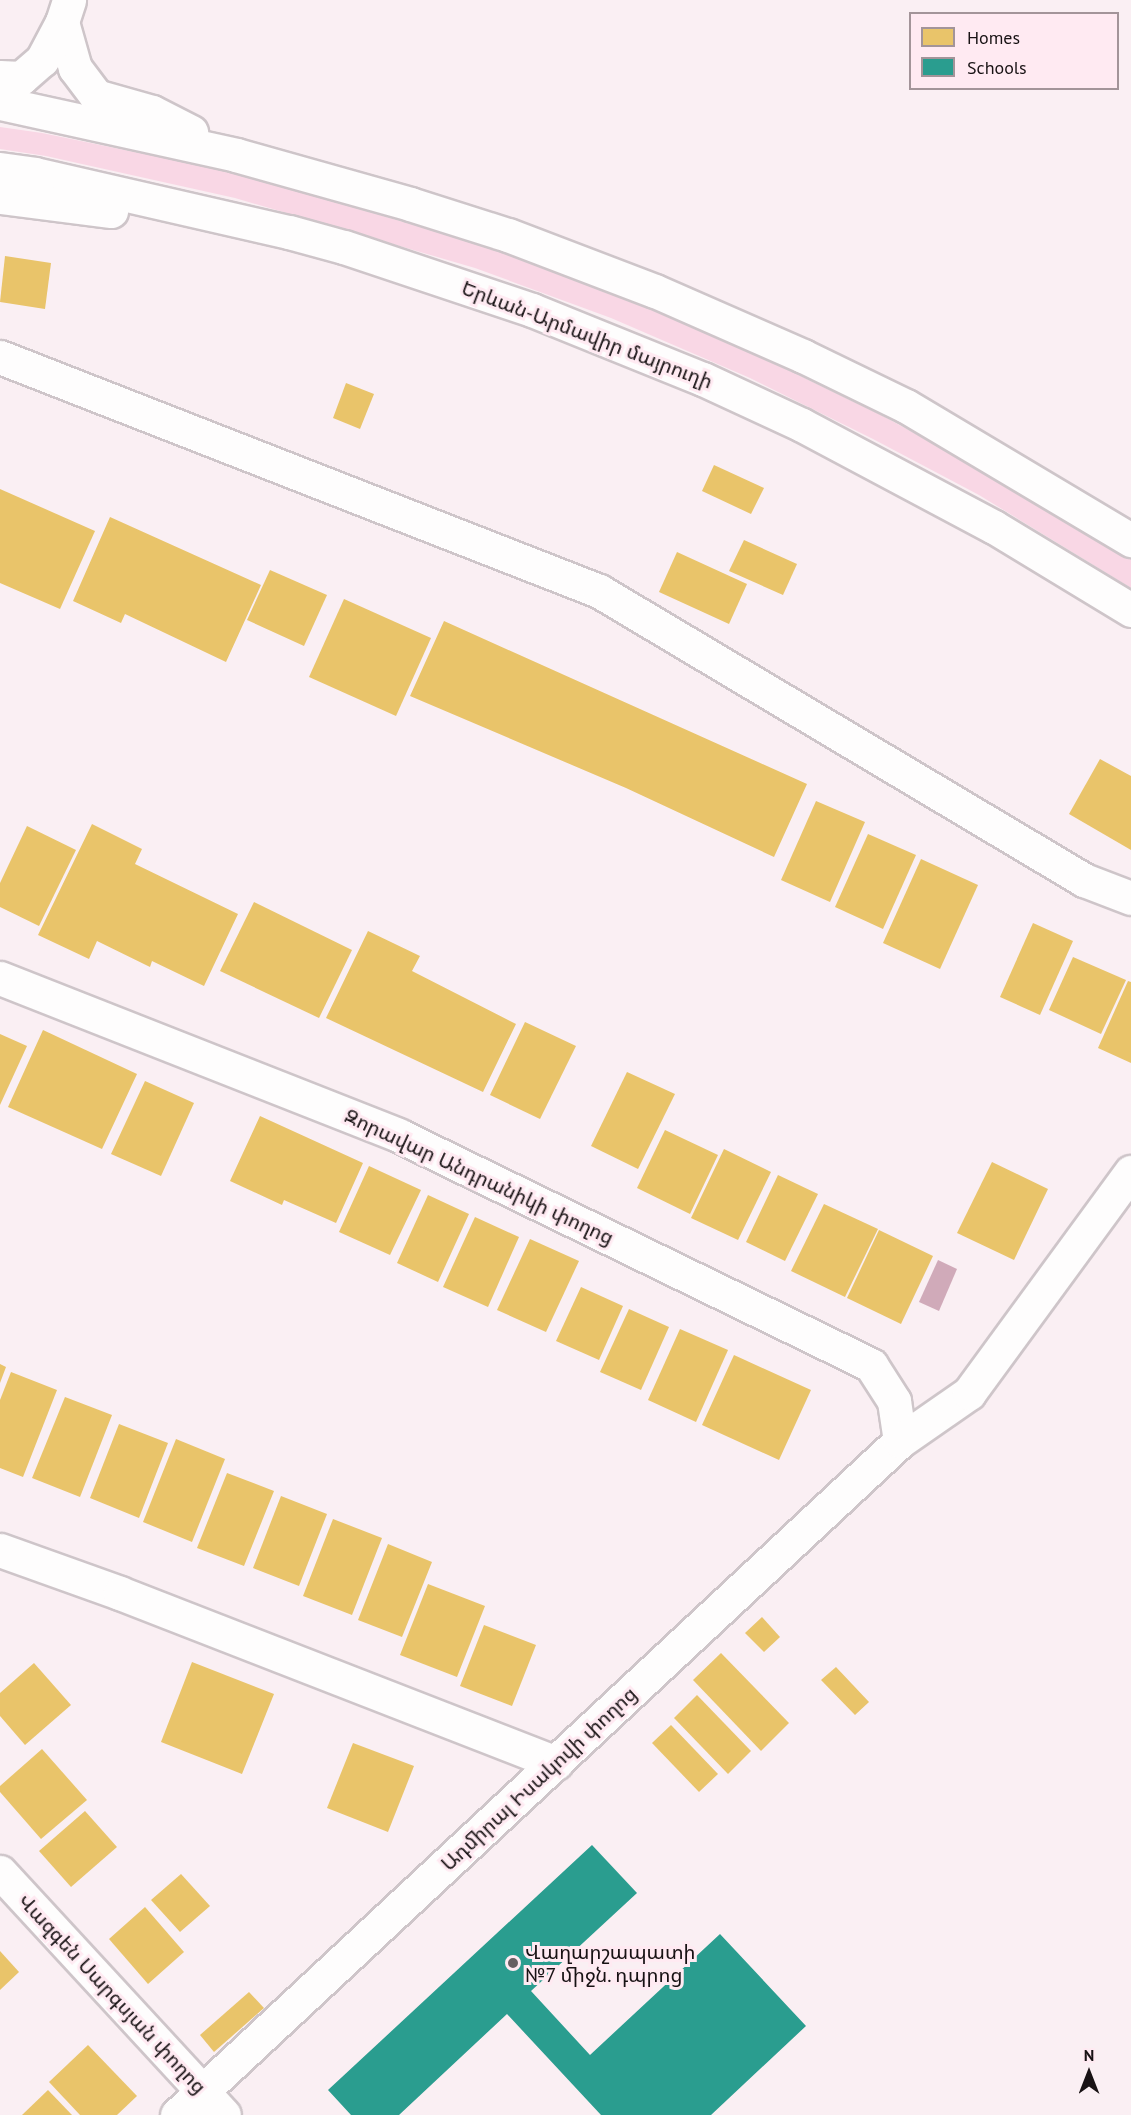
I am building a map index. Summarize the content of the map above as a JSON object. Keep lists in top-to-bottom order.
{
  "streets": {
    "main road": [
      "Երևան-Արմավիր մայրուղի",
      "Զորավար Անդրանիկի փողոց",
      "Ադմիրալ Իսակովի փողոց",
      "Վազգեն Սարգսյան փողոց"
    ]
  },
  "crossings": [
    ["Զորավար Անդրանիկի փողոց", "Ադմիրալ Իսակովի փողոց"],
    ["Ադմիրալ Իսակովի փողոց", "Վազգեն Սարգսյան փողոց"]
  ],
  "places": ["Վաղարշապատի №7 միջն. դպրոց"],
  "legend": ["Homes", "Schools"],
  "north": "top"
}
